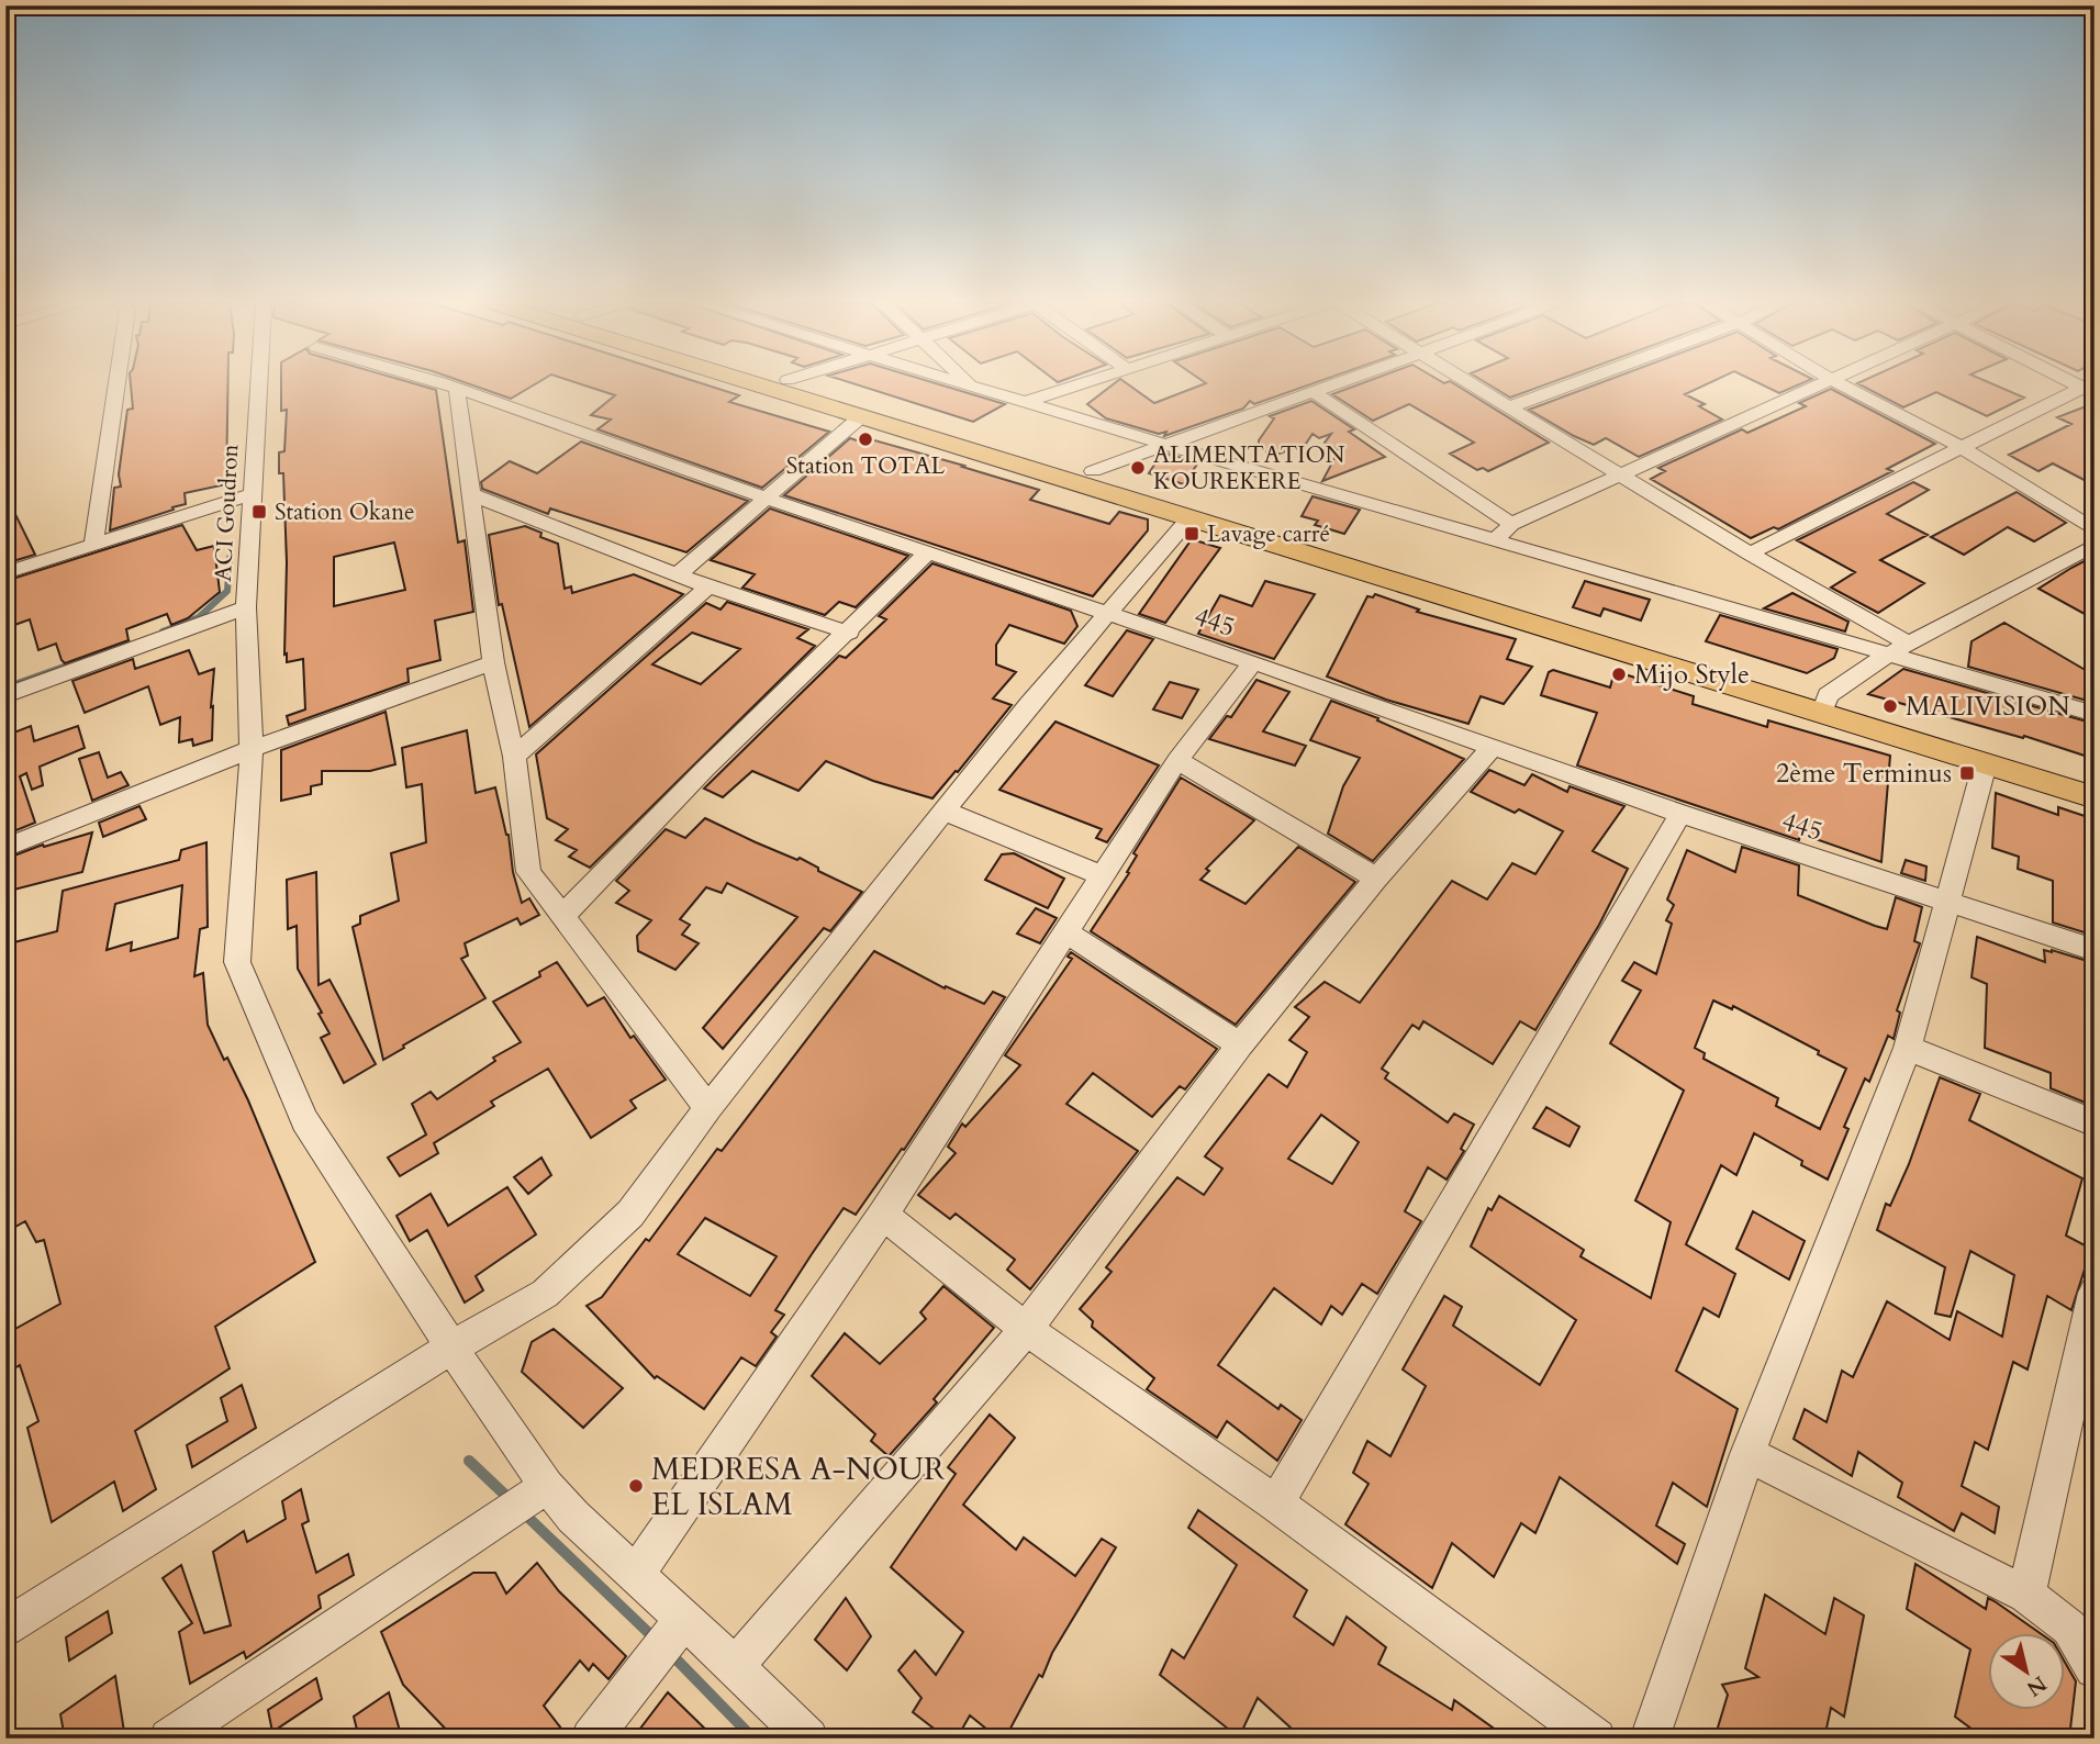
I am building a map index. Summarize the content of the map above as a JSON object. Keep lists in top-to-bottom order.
{
  "streets": {
    "street": ["ACI Goudron", "445"]
  },
  "places": {
    "other": [
      "Station TOTAL",
      "ALIMENTATION KOUREKERE",
      "Mijo Style",
      "MALIVISION",
      "MEDRESA A-NOUR EL ISLAM"
    ],
    "transit": ["Station Okane", "Lavage carré", "2ème Terminus"]
  },
  "north": "bottom right"
}
